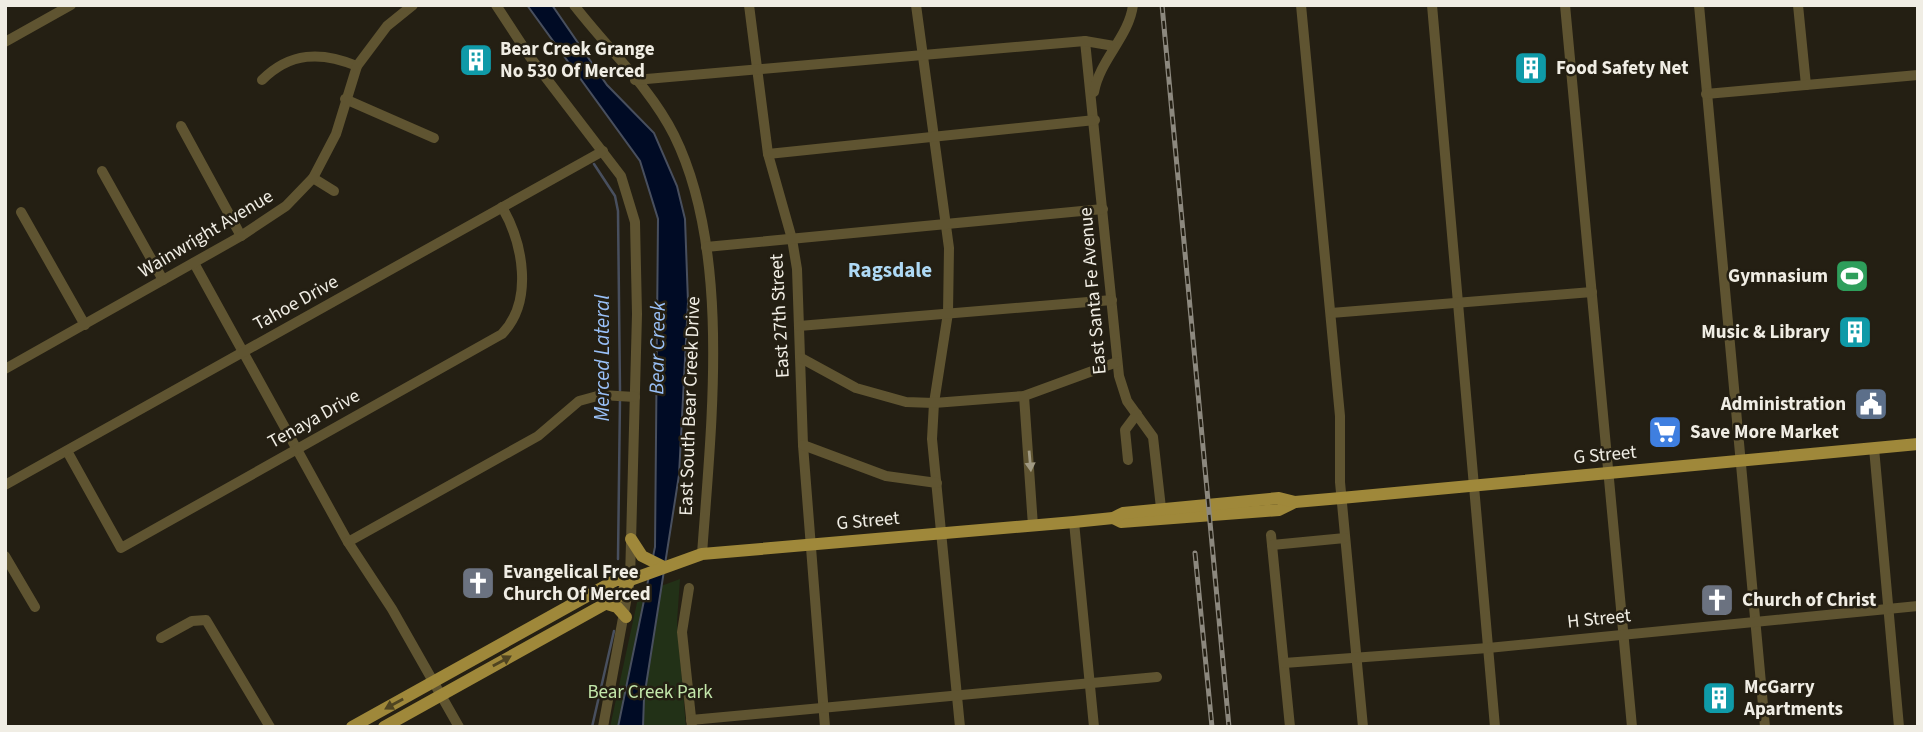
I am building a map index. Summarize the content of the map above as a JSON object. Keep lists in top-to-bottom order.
{
  "streets": {
    "main road": ["G Street"],
    "street": [
      "Wainwright Avenue",
      "East Santa Fe Avenue",
      "Tahoe Drive",
      "East 27th Street",
      "East South Bear Creek Drive",
      "Tenaya Drive",
      "H Street"
    ]
  },
  "crossings": [
    ["East Santa Fe Avenue", "G Street"],
    ["Tahoe Drive", "Tenaya Drive"],
    ["East 27th Street", "G Street"],
    ["East South Bear Creek Drive", "G Street"]
  ],
  "districts": ["Ragsdale"],
  "water": ["Bear Creek", "Merced Lateral"],
  "parks": ["Bear Creek Park"],
  "places": {
    "building": [
      "Bear Creek Grange No 530 Of Merced",
      "Food Safety Net",
      "Music & Library",
      "McGarry Apartments"
    ],
    "sports": ["Gymnasium"],
    "public building": ["Administration"],
    "supermarket": ["Save More Market"],
    "church": ["Evangelical Free Church Of Merced", "Church of Christ"]
  }
}
